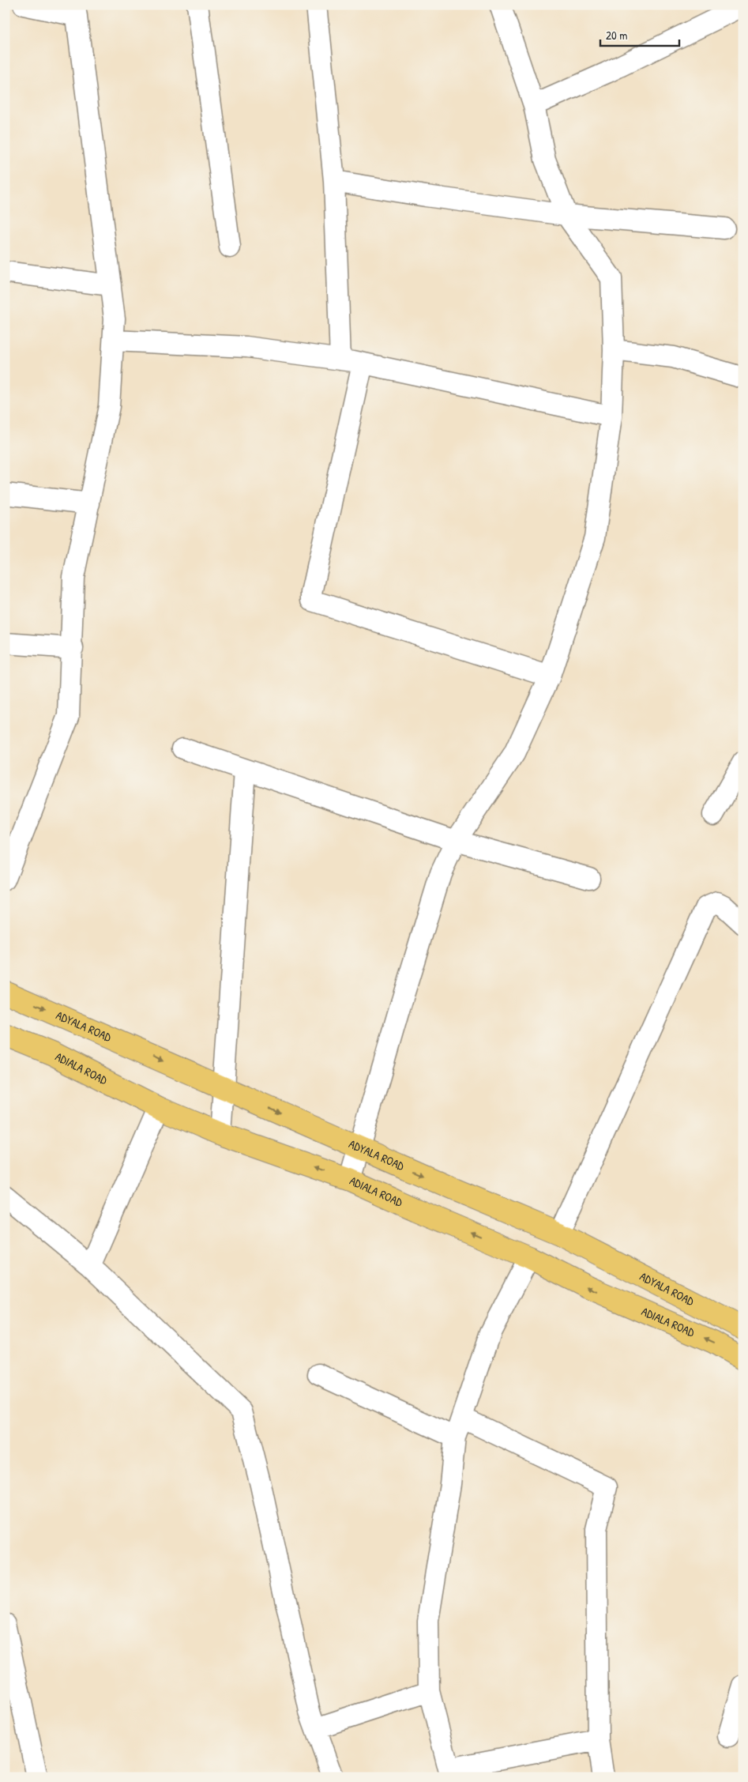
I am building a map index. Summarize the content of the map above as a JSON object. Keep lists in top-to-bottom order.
{
  "streets": {
    "main road": ["ADYALA ROAD", "ADIALA ROAD"]
  },
  "one_way": ["ADYALA ROAD", "ADIALA ROAD"],
  "scale_bar": "20 m"
}
